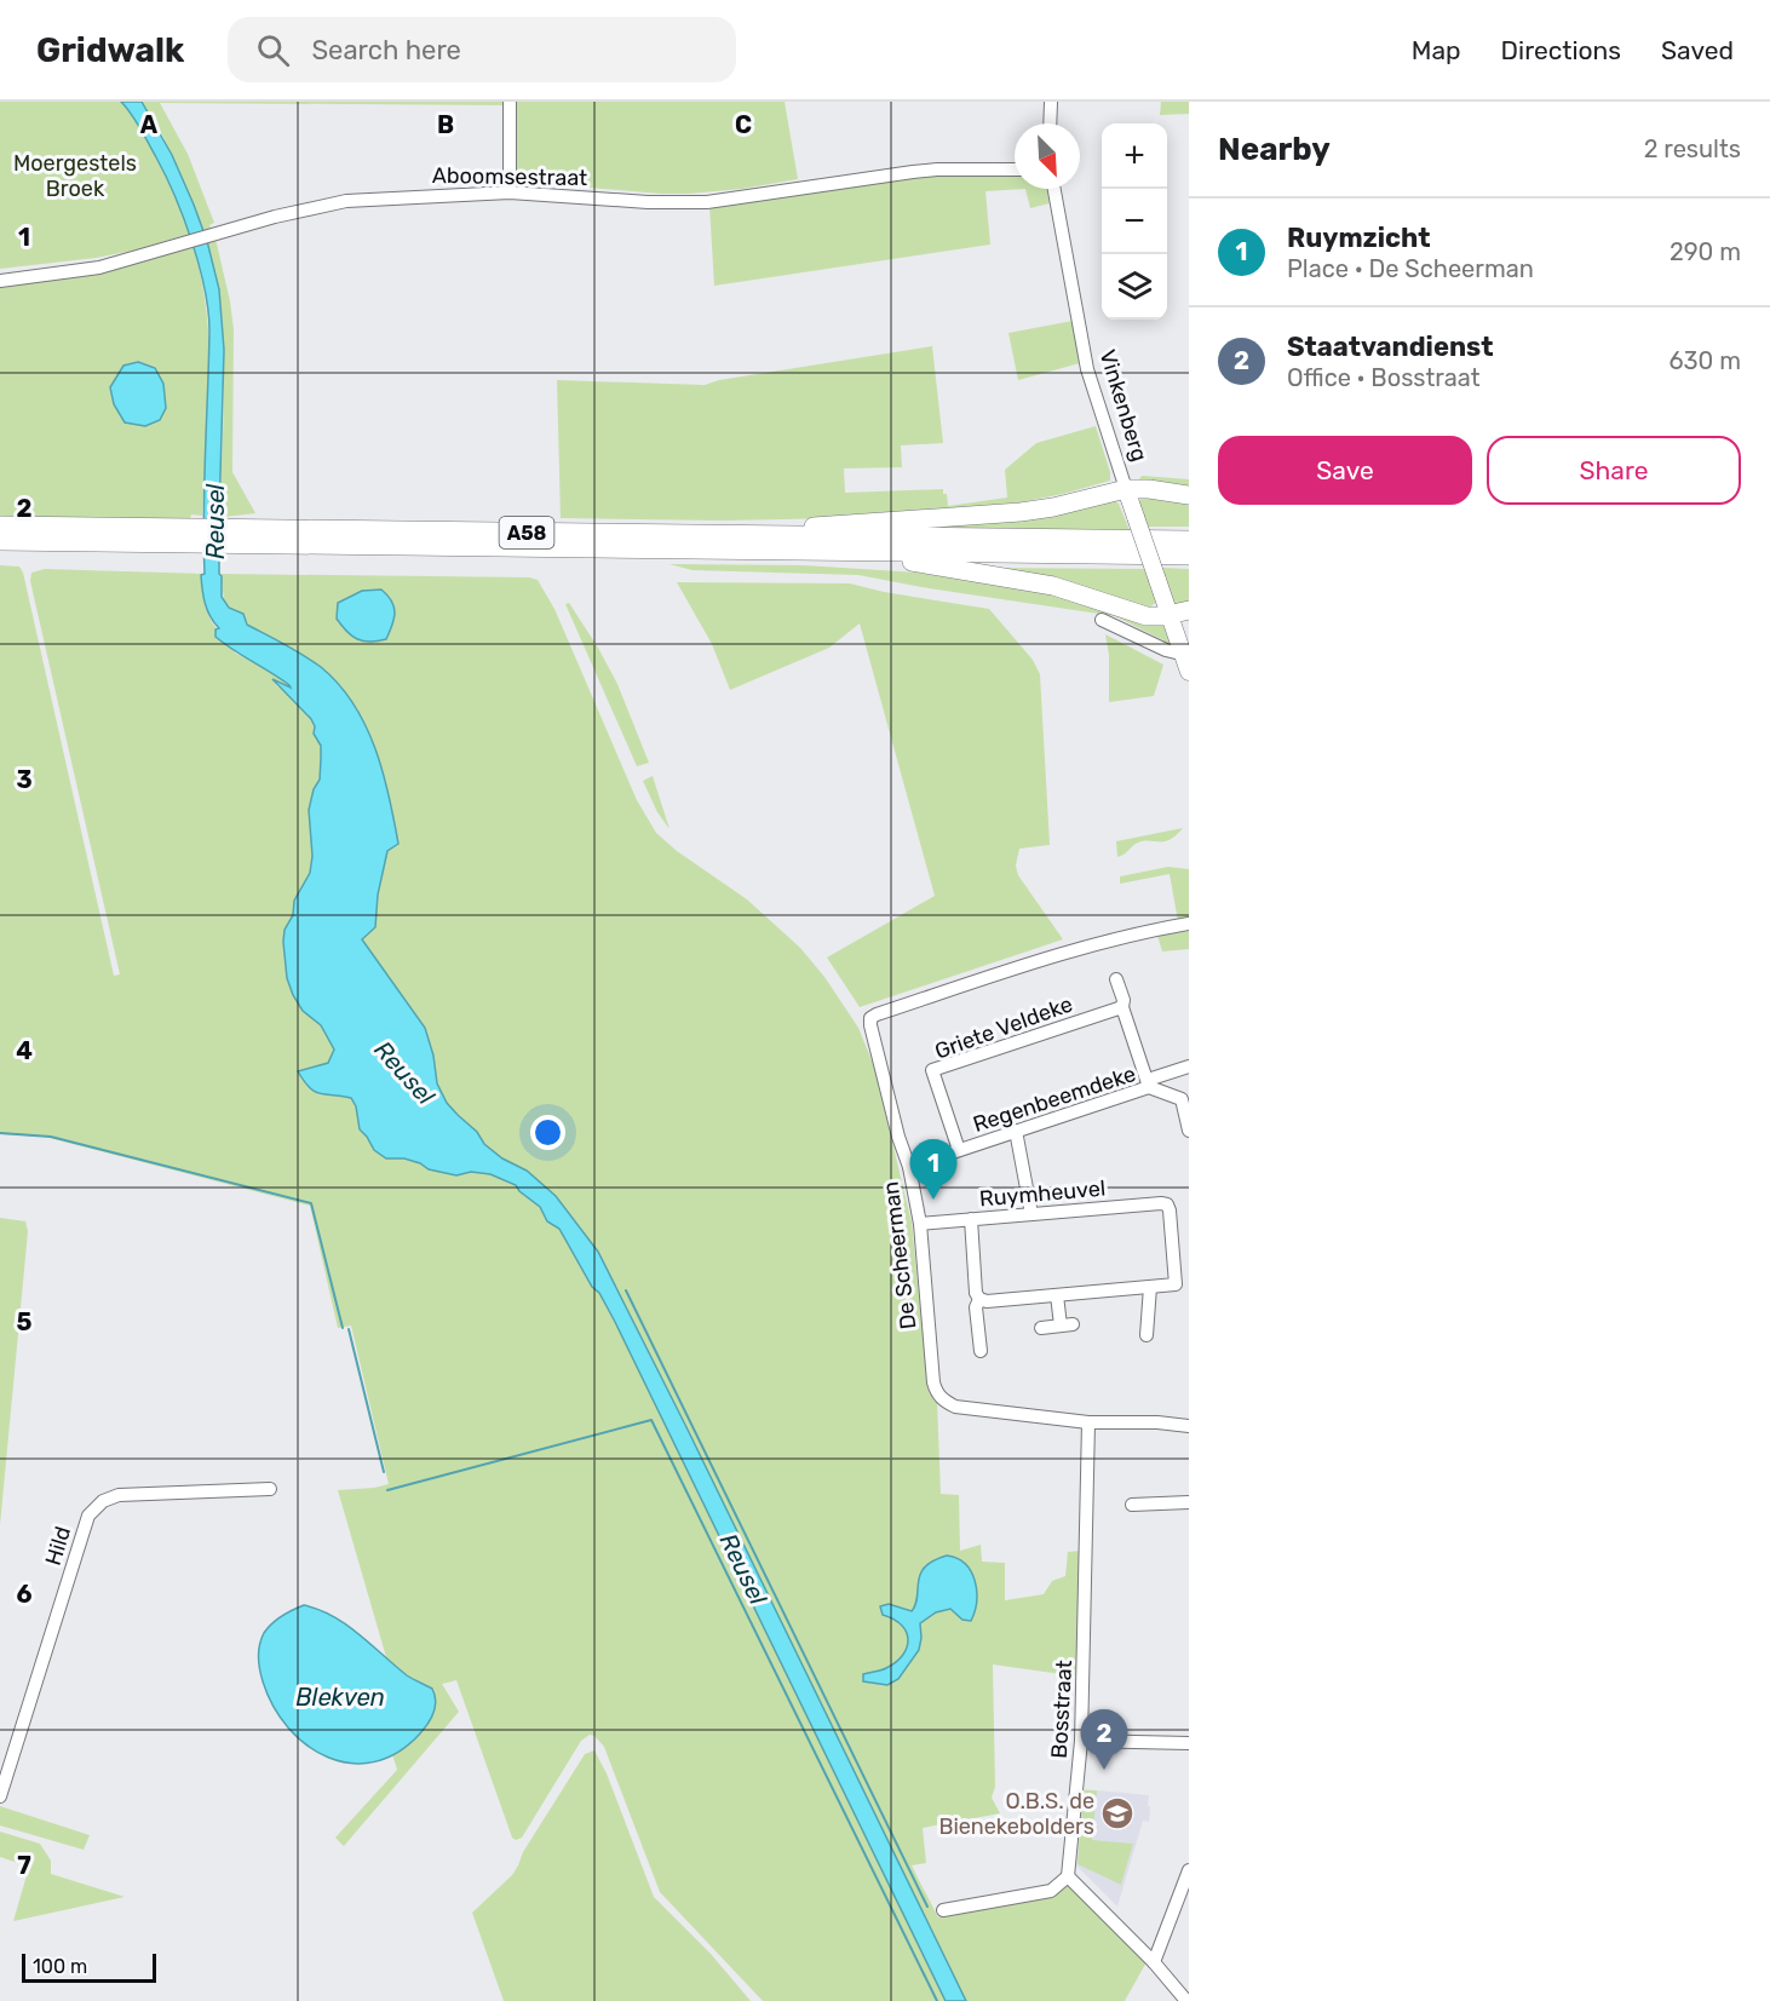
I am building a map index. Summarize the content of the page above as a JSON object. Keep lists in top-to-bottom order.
{
  "streets": {
    "highway": ["A58"],
    "main road": ["Vinkenberg"],
    "street": [
      "Aboomsestraat",
      "Griete Veldeke",
      "Regenbeemdeke",
      "Ruymheuvel",
      "De Scheerman",
      "Hild",
      "Bosstraat"
    ]
  },
  "crossings": [
    ["Vinkenberg", "A58"],
    ["Griete Veldeke", "Regenbeemdeke"],
    ["Regenbeemdeke", "De Scheerman"],
    ["Ruymheuvel", "De Scheerman"],
    ["De Scheerman", "Bosstraat"]
  ],
  "water": ["Reusel", "Blekven"],
  "parks": ["Moergestels Broek"],
  "places": {
    "school or university": ["O.B.S. de Bienekebolders"]
  },
  "scale_bar": "100 m",
  "north": "bottom right",
  "page": {
    "header": "Gridwalk",
    "search": "Search here",
    "nav": ["Map", "Directions", "Saved"],
    "heading": ["Nearby", "2 results"],
    "map_buttons": ["+", "−"],
    "list": [
      {
        "mark": "1",
        "name": "Ruymzicht",
        "note": "Place · De Scheerman",
        "value": "290 m"
      },
      {
        "mark": "2",
        "name": "Staatvandienst",
        "note": "Office · Bosstraat",
        "value": "630 m"
      }
    ],
    "buttons": ["Save", "Share"],
    "pins": ["1", "2"],
    "scale": "100 m"
  },
  "grid": {
    "columns": ["A", "B", "C"],
    "rows": [
      "1",
      "2",
      "3",
      "4",
      "5",
      "6",
      "7"
    ]
  }
}
